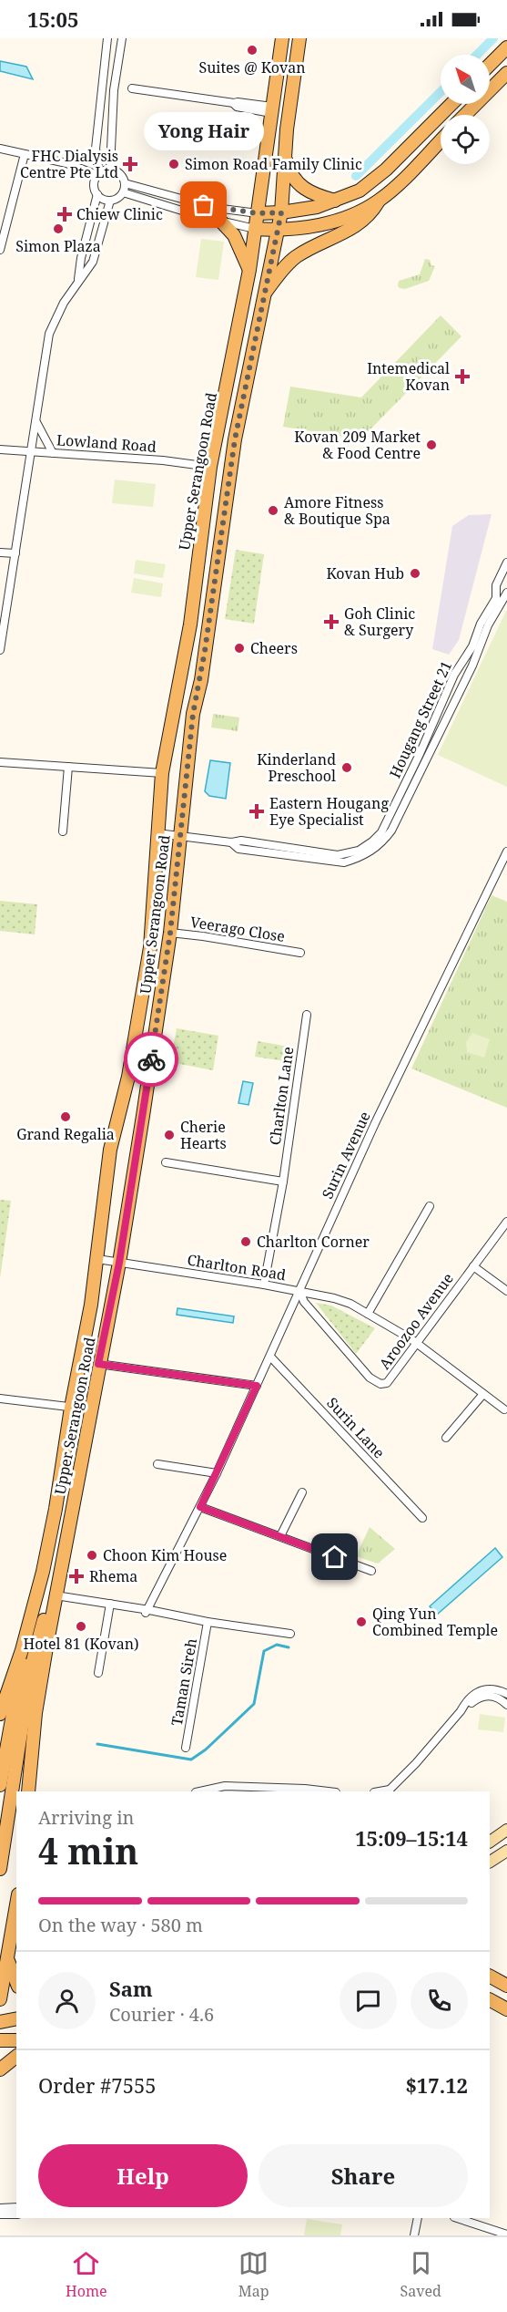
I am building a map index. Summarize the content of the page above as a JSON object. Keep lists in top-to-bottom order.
{
  "streets": {
    "main road": ["Upper Serangoon Road"],
    "street": [
      "Lowland Road",
      "Hougang Street 21",
      "Veerago Close",
      "Charlton Lane",
      "Surin Avenue",
      "Charlton Road",
      "Aroozoo Avenue",
      "Surin Lane",
      "Taman Sireh"
    ]
  },
  "crossings": [
    ["Lowland Road", "Upper Serangoon Road"],
    ["Upper Serangoon Road", "Hougang Street 21"],
    ["Upper Serangoon Road", "Veerago Close"],
    ["Upper Serangoon Road", "Charlton Road"],
    ["Charlton Lane", "Charlton Road"],
    ["Surin Avenue", "Charlton Road"],
    ["Surin Avenue", "Aroozoo Avenue"],
    ["Surin Avenue", "Surin Lane"],
    ["Charlton Road", "Aroozoo Avenue"]
  ],
  "places": {
    "other": [
      "Suites @ Kovan",
      "Simon Road Family Clinic",
      "Yong Hair",
      "Simon Plaza",
      "Kovan 209 Market & Food Centre",
      "Amore Fitness & Boutique Spa",
      "Kovan Hub",
      "Cheers",
      "Kinderland Preschool",
      "Grand Regalia",
      "Cherie Hearts",
      "Charlton Corner",
      "Choon Kim House",
      "Qing Yun Combined Temple",
      "Hotel 81 (Kovan)"
    ],
    "health": [
      "FHC Dialysis Centre Pte Ltd",
      "Chiew Clinic",
      "Intemedical Kovan",
      "Goh Clinic & Surgery",
      "Eastern Hougang Eye Specialist",
      "Rhema"
    ]
  },
  "north": "top left",
  "page": {
    "status": "15:05",
    "bubble": "Yong Hair",
    "heading": ["4 min", "Arriving in", "15:09–15:14"],
    "panel": [
      "Sam",
      "Courier · 4.6",
      "Order #7555",
      "$17.12"
    ],
    "bar": "On the way · 580 m",
    "buttons": ["Help", "Share"],
    "tabs": ["Home", "Map", "Saved"]
  }
}
